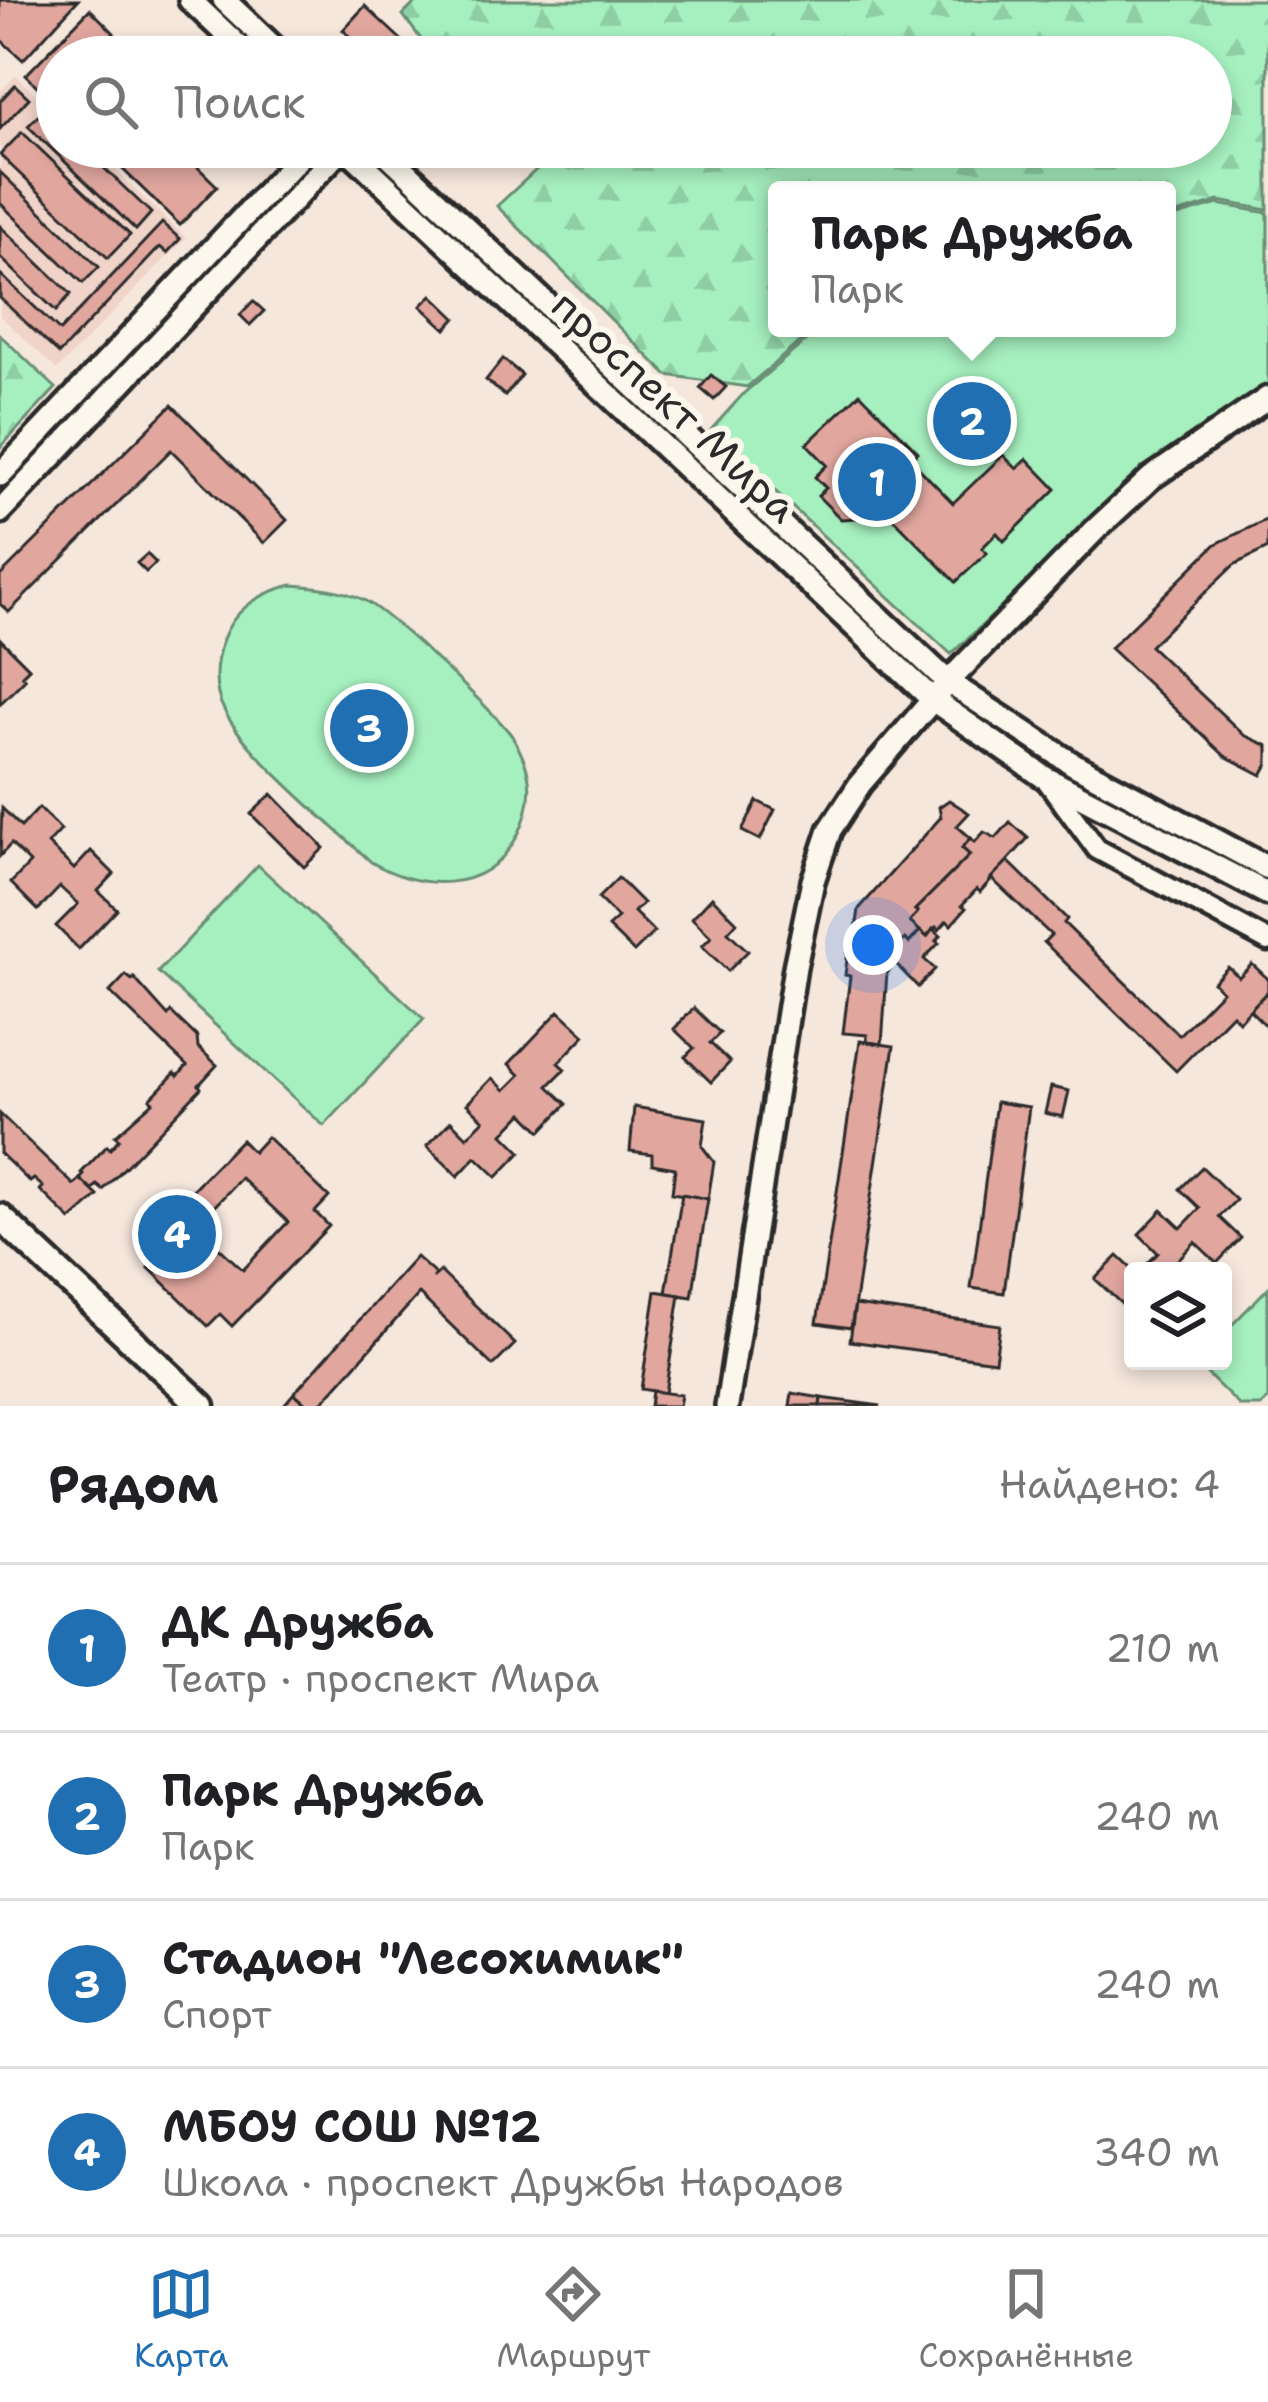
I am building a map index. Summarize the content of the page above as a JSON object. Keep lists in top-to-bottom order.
{
  "streets": {
    "street": ["проспект Мира"]
  },
  "page": {
    "search": "Поиск",
    "popup": ["Парк Дружба", "Парк"],
    "pins": [
      "2",
      "1",
      "3",
      "4"
    ],
    "heading": ["Рядом", "Найдено: 4"],
    "list": [
      {
        "mark": "1",
        "name": "ДК Дружба",
        "note": "Театр · проспект Мира",
        "value": "210 m"
      },
      {
        "mark": "2",
        "name": "Парк Дружба",
        "note": "Парк",
        "value": "240 m"
      },
      {
        "mark": "3",
        "name": "Стадион \"Лесохимик\"",
        "note": "Спорт",
        "value": "240 m"
      },
      {
        "mark": "4",
        "name": "МБОУ СОШ №12",
        "note": "Школа · проспект Дружбы Народов",
        "value": "340 m"
      }
    ],
    "nav": ["Карта", "Маршрут", "Сохранённые"]
  }
}
